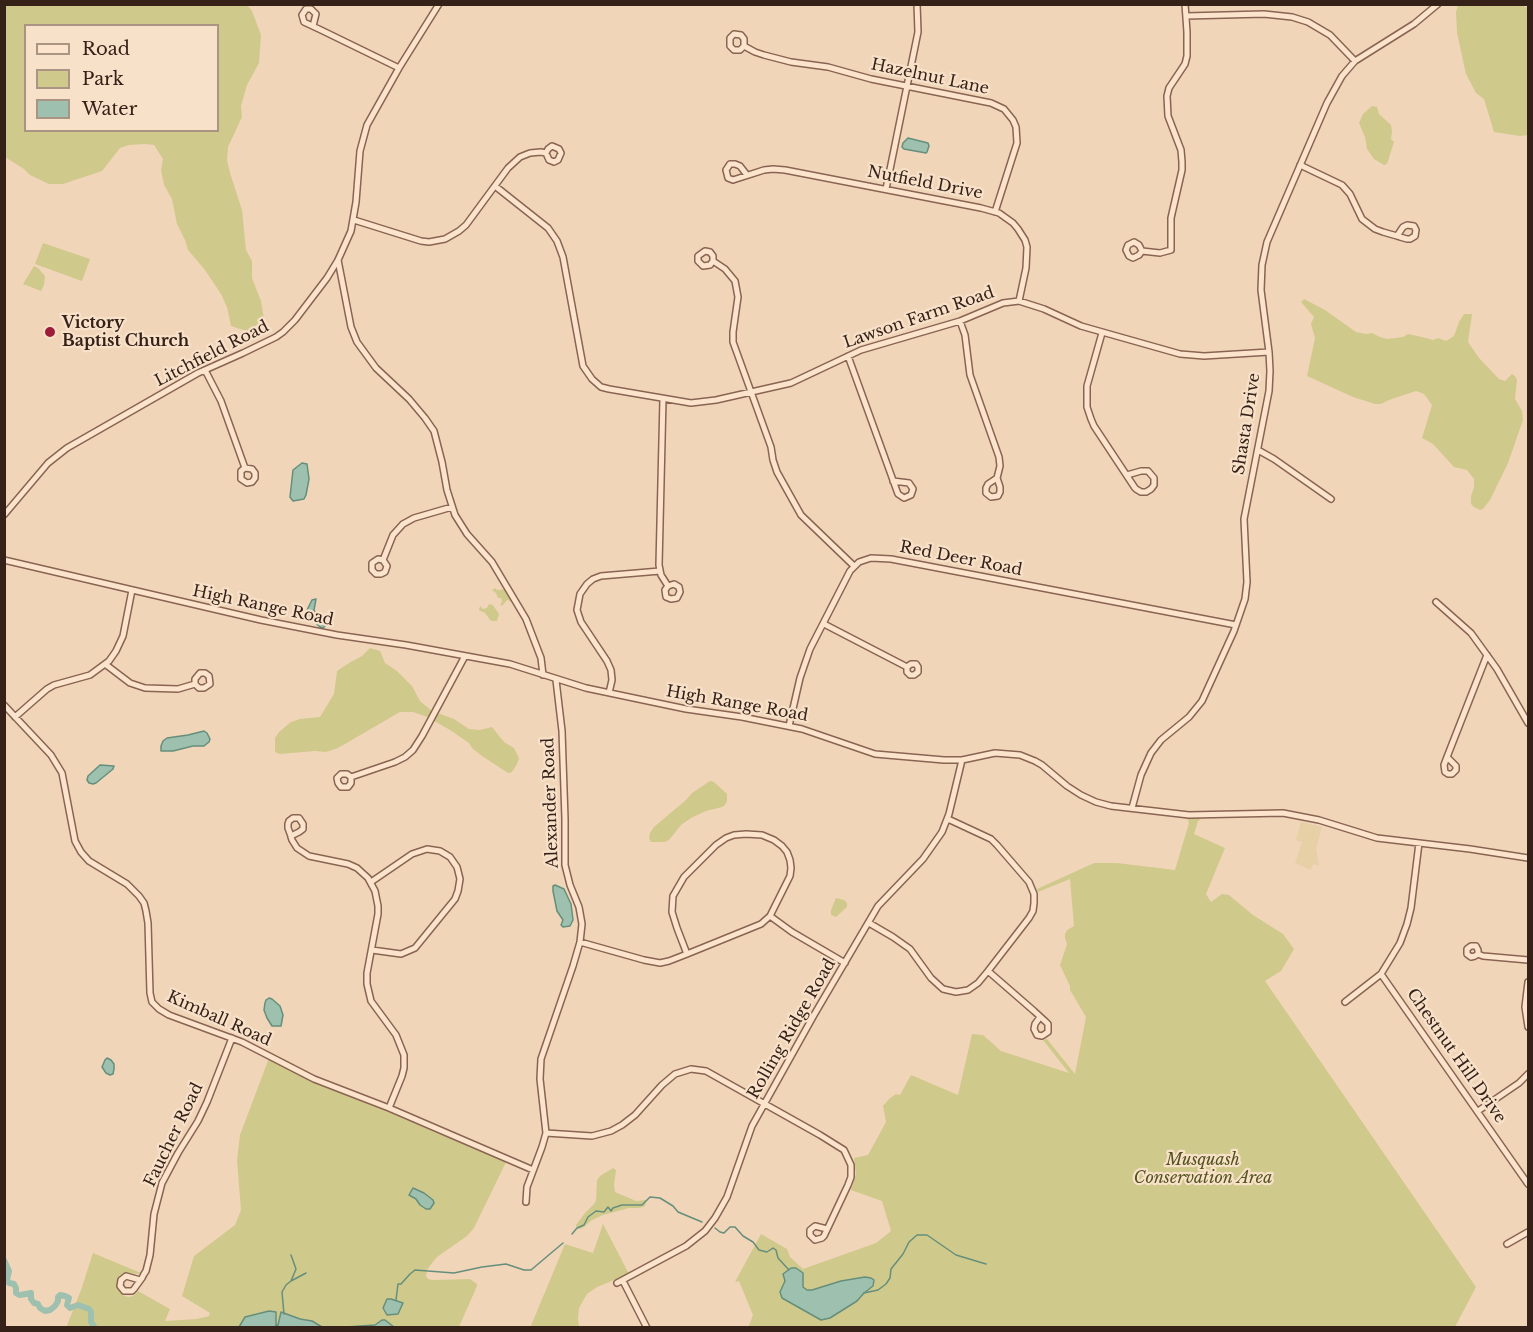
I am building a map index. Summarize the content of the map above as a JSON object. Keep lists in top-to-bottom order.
{
  "streets": {
    "street": [
      "Hazelnut Lane",
      "Nutfield Drive",
      "Lawson Farm Road",
      "Litchfield Road",
      "Shasta Drive",
      "Red Deer Road",
      "High Range Road",
      "Alexander Road",
      "Kimball Road",
      "Rolling Ridge Road",
      "Chestnut Hill Drive",
      "Faucher Road"
    ]
  },
  "crossings": [
    ["Hazelnut Lane", "Nutfield Drive"],
    ["Nutfield Drive", "Lawson Farm Road"],
    ["Lawson Farm Road", "Shasta Drive"],
    ["Shasta Drive", "Red Deer Road"],
    ["Shasta Drive", "High Range Road"],
    ["High Range Road", "Alexander Road"],
    ["High Range Road", "Rolling Ridge Road"],
    ["Alexander Road", "Kimball Road"],
    ["Kimball Road", "Faucher Road"]
  ],
  "parks": ["Musquash Conservation Area"],
  "places": ["Victory Baptist Church"],
  "legend": ["Road", "Park", "Water"]
}
